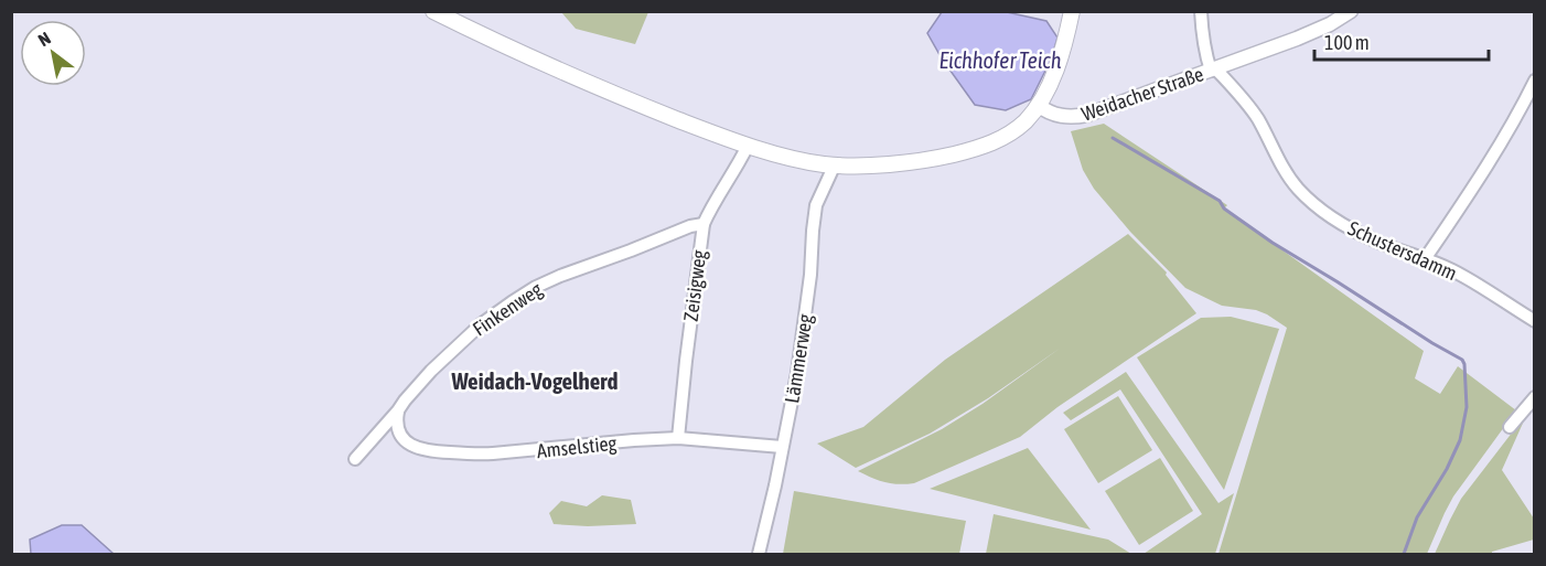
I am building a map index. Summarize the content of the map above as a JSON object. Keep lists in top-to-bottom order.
{
  "streets": {
    "street": [
      "Weidacher Straße",
      "Schustersdamm",
      "Zeisigweg",
      "Finkenweg",
      "Lämmerweg",
      "Amselstieg"
    ]
  },
  "crossings": [
    ["Weidacher Straße", "Schustersdamm"],
    ["Zeisigweg", "Finkenweg"],
    ["Zeisigweg", "Amselstieg"],
    ["Finkenweg", "Amselstieg"],
    ["Lämmerweg", "Amselstieg"]
  ],
  "districts": ["Weidach-Vogelherd"],
  "water": ["Eichhofer Teich"],
  "scale_bar": "100 m",
  "north": "top left"
}
